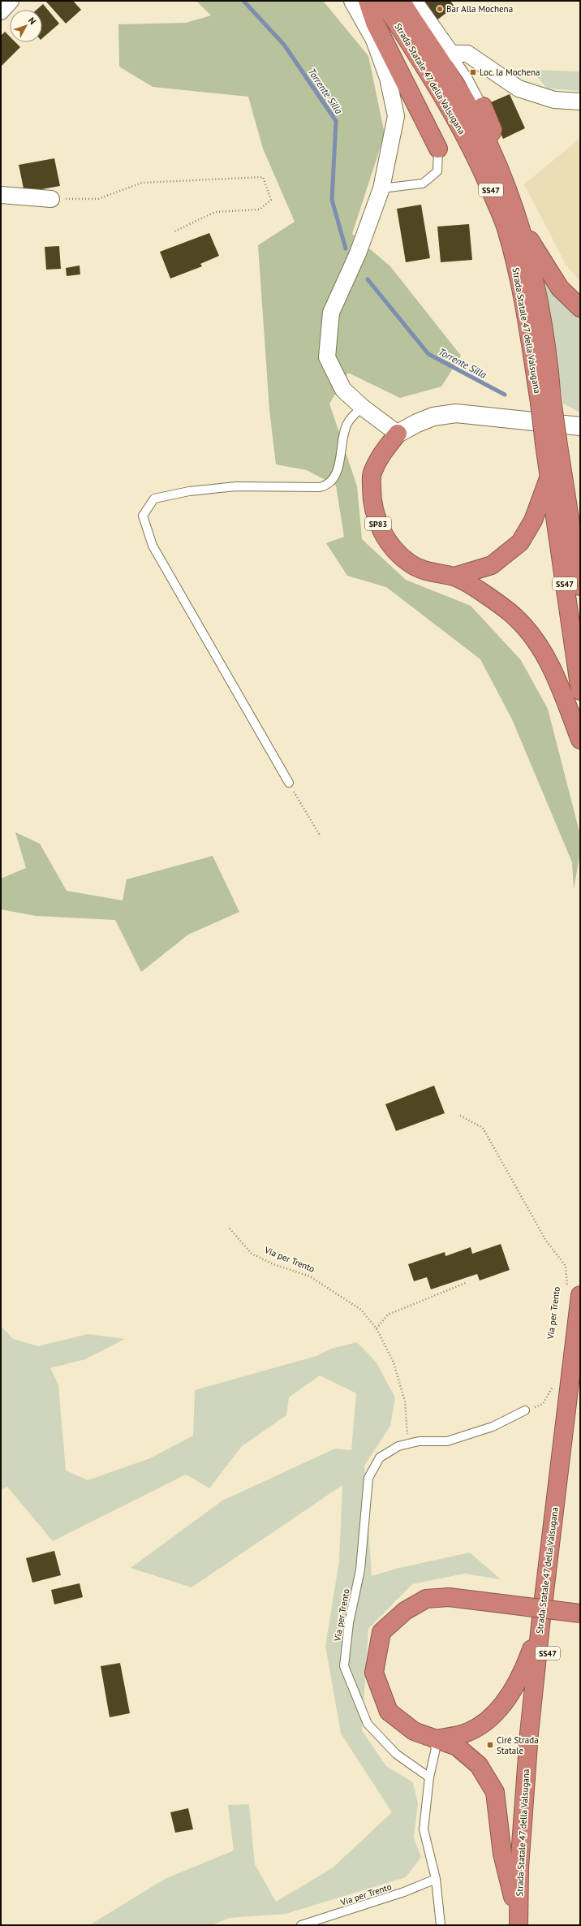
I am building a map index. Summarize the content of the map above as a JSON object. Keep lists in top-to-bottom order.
{
  "streets": {
    "highway": ["Strada Statale 47 della Valsugana", "SS47", "SP83"],
    "lane": ["Via per Trento"]
  },
  "crossings": [
    ["Strada Statale 47 della Valsugana", "SP83"],
    ["Strada Statale 47 della Valsugana", "Via per Trento"]
  ],
  "water": ["Torrente Silla"],
  "places": {
    "other": ["Bar Alla Mochena"],
    "transit": ["Loc. la Mochena", "Ciré Strada Statale"]
  },
  "north": "top right"
}
